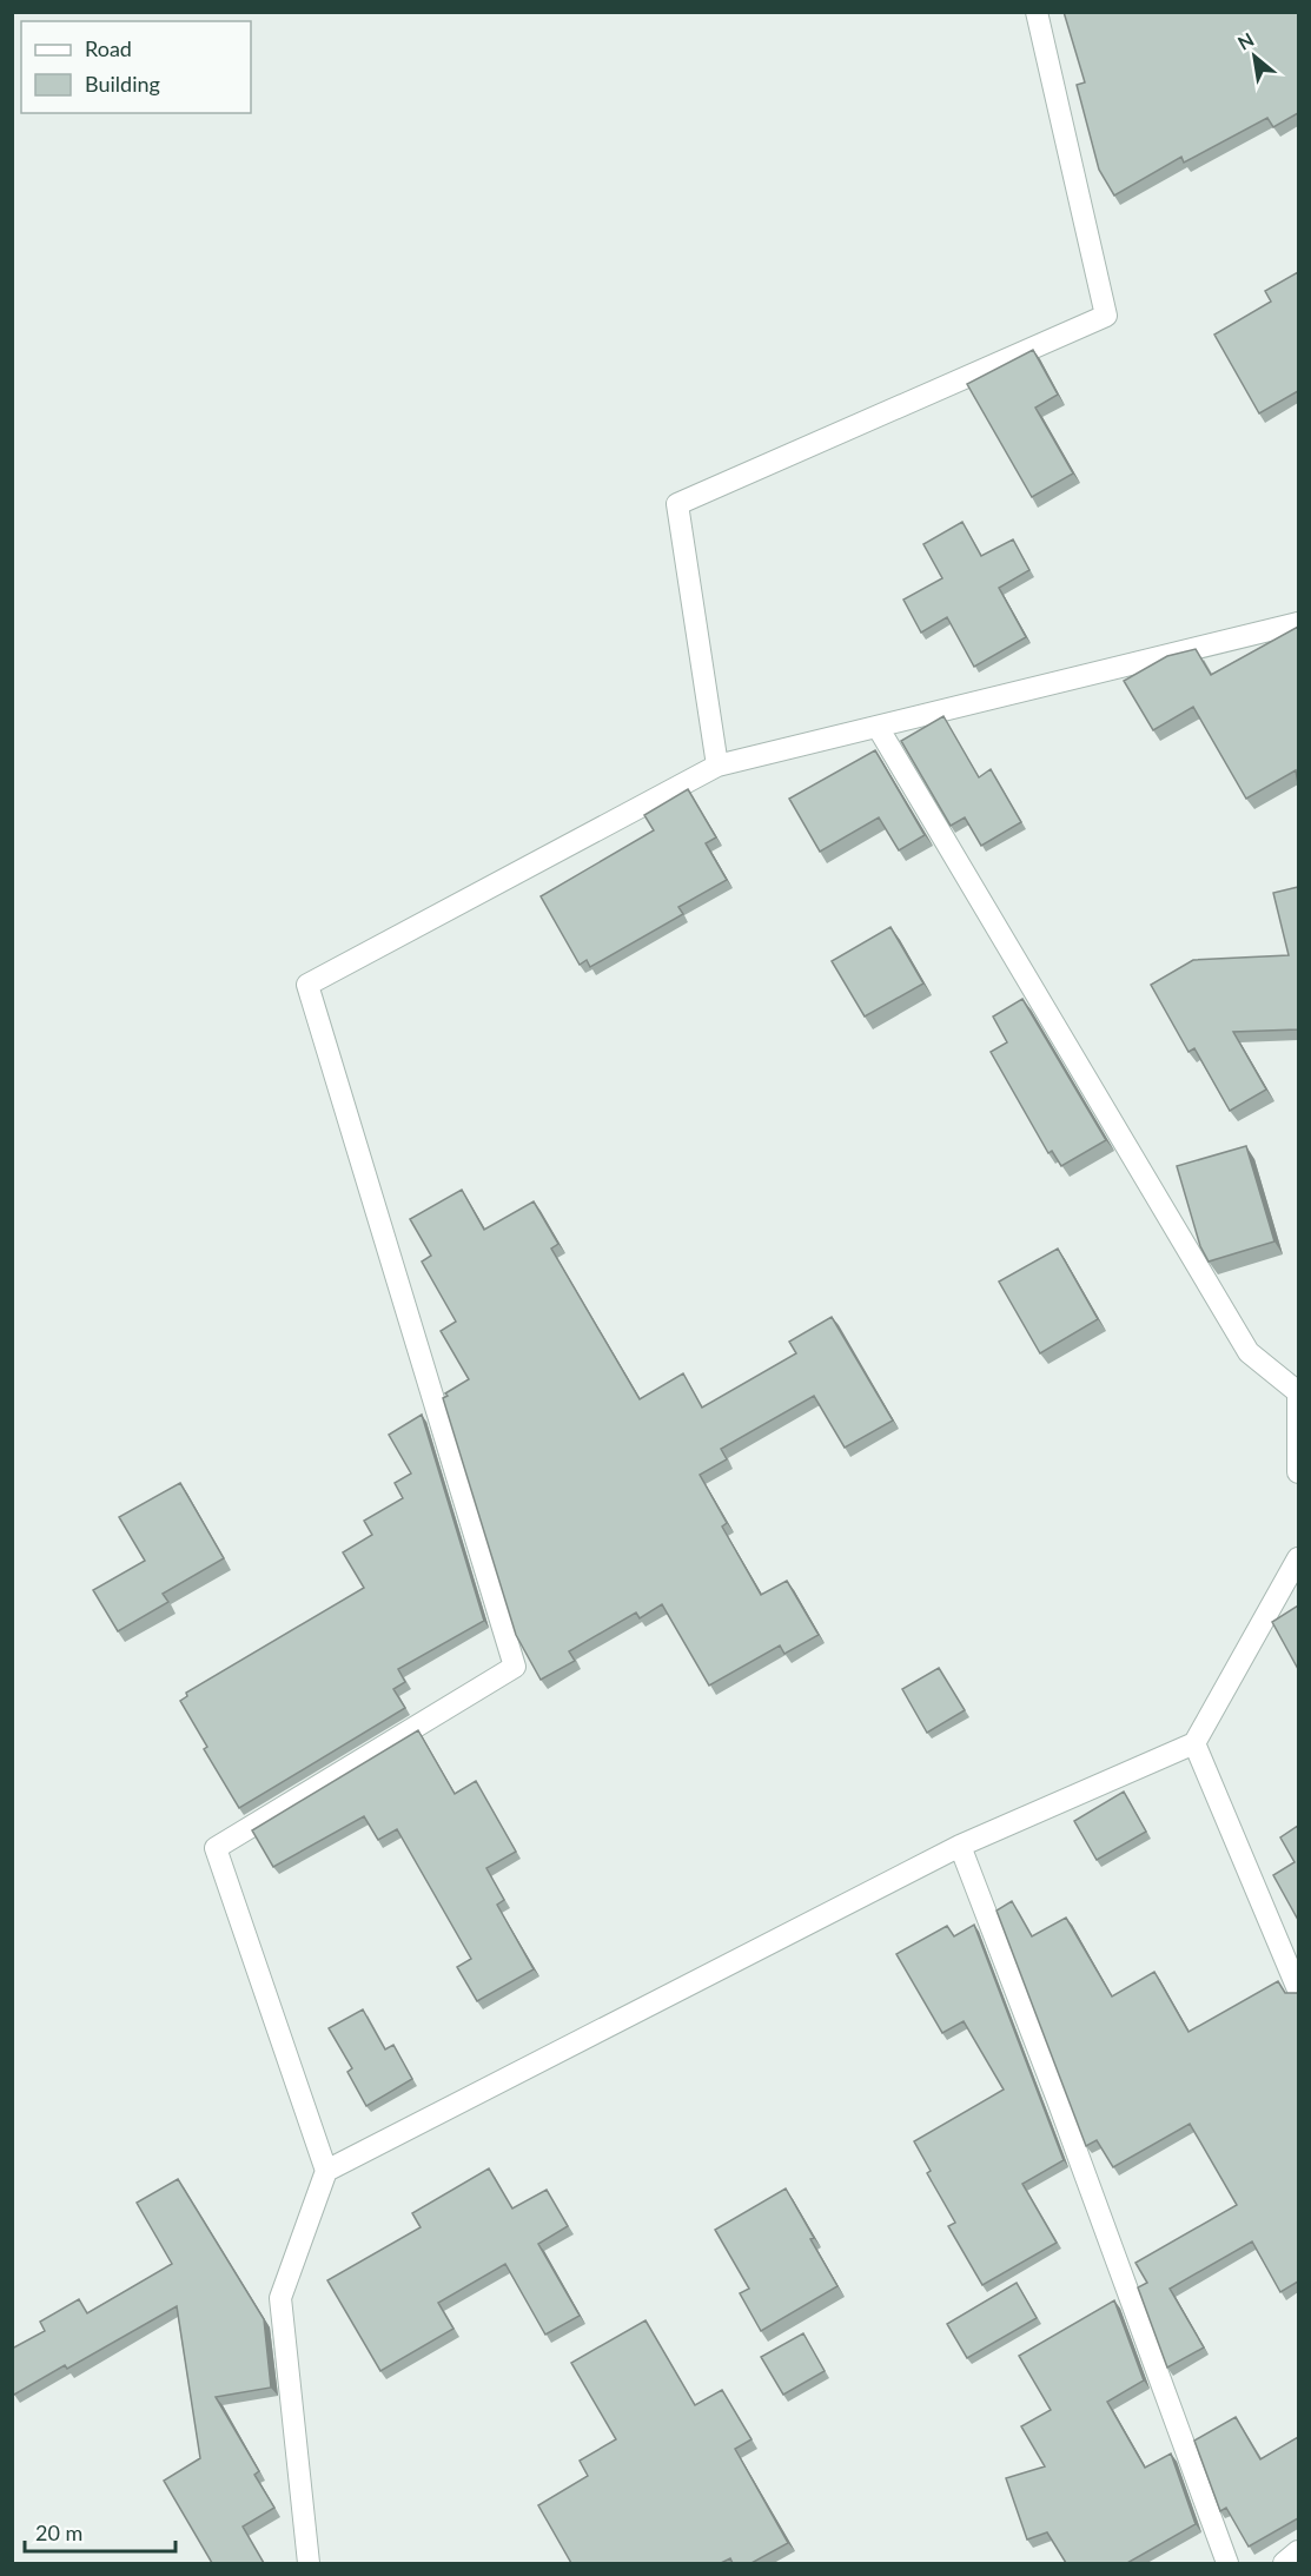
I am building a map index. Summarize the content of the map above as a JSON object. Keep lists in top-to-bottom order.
{
  "legend": ["Road", "Building"],
  "scale_bar": "20 m",
  "north": "top left"
}
